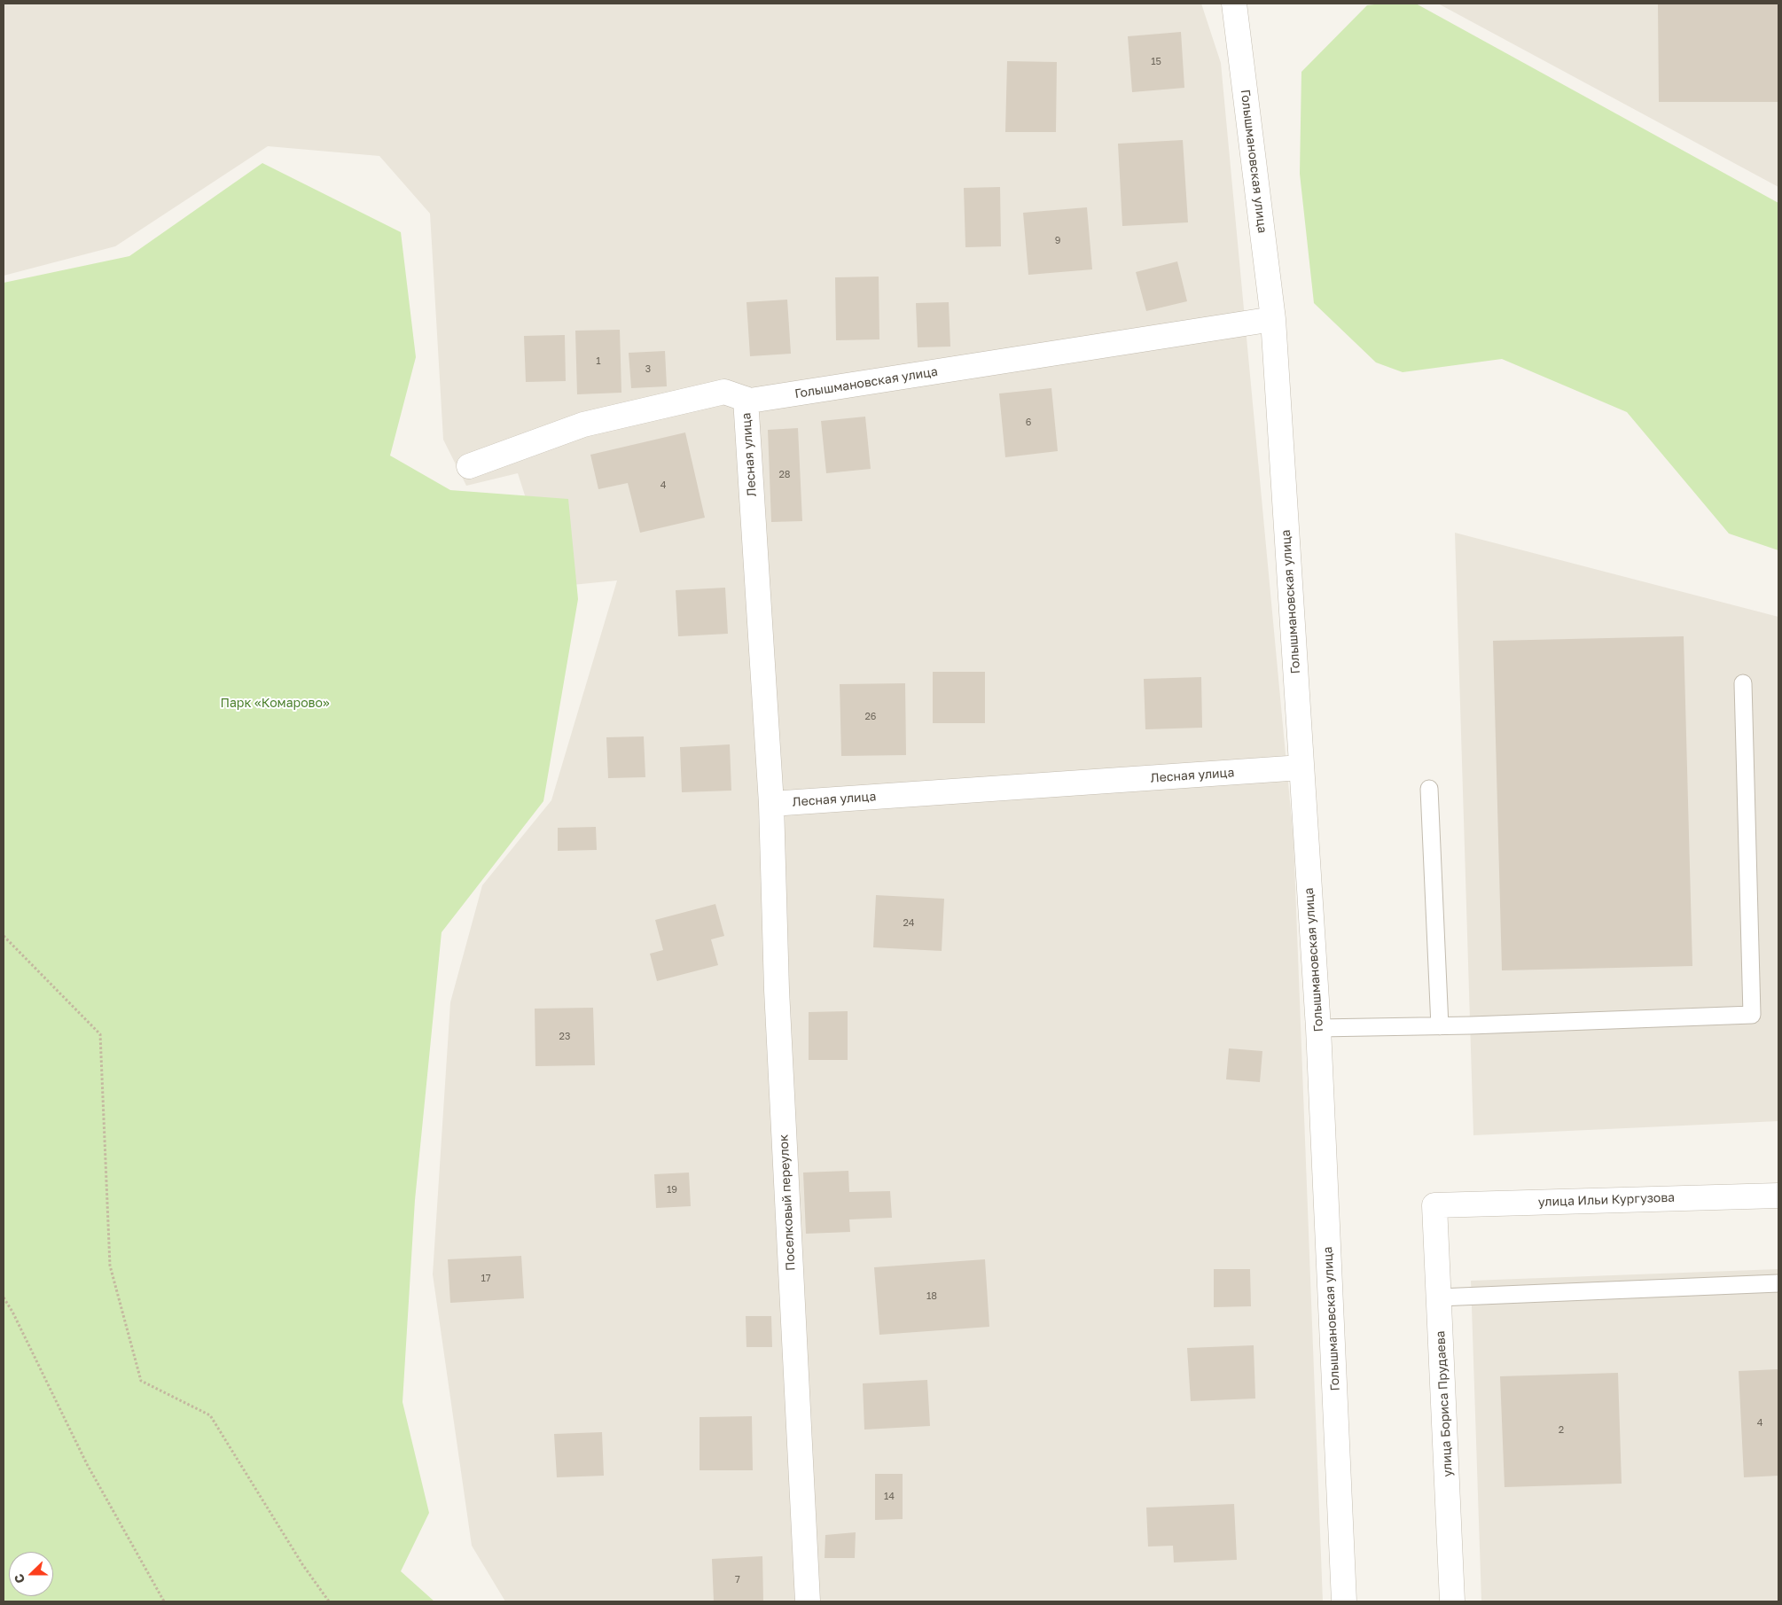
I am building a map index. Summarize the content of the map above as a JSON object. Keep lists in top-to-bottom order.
{
  "streets": {
    "street": [
      "Голышмановская улица",
      "Лесная улица",
      "улица Ильи Кургузова",
      "Поселковый переулок",
      "улица Бориса Прудаева"
    ]
  },
  "crossings": [
    ["Голышмановская улица", "Лесная улица"],
    ["Лесная улица", "Поселковый переулок"],
    ["улица Ильи Кургузова", "улица Бориса Прудаева"]
  ],
  "parks": ["Парк «Комарово»"],
  "house_numbers": [
    "15",
    "9",
    "1",
    "3",
    "6",
    "28",
    "4",
    "26",
    "24",
    "23",
    "19",
    "17",
    "18",
    "4",
    "2",
    "14",
    "7"
  ],
  "north": "left"
}
